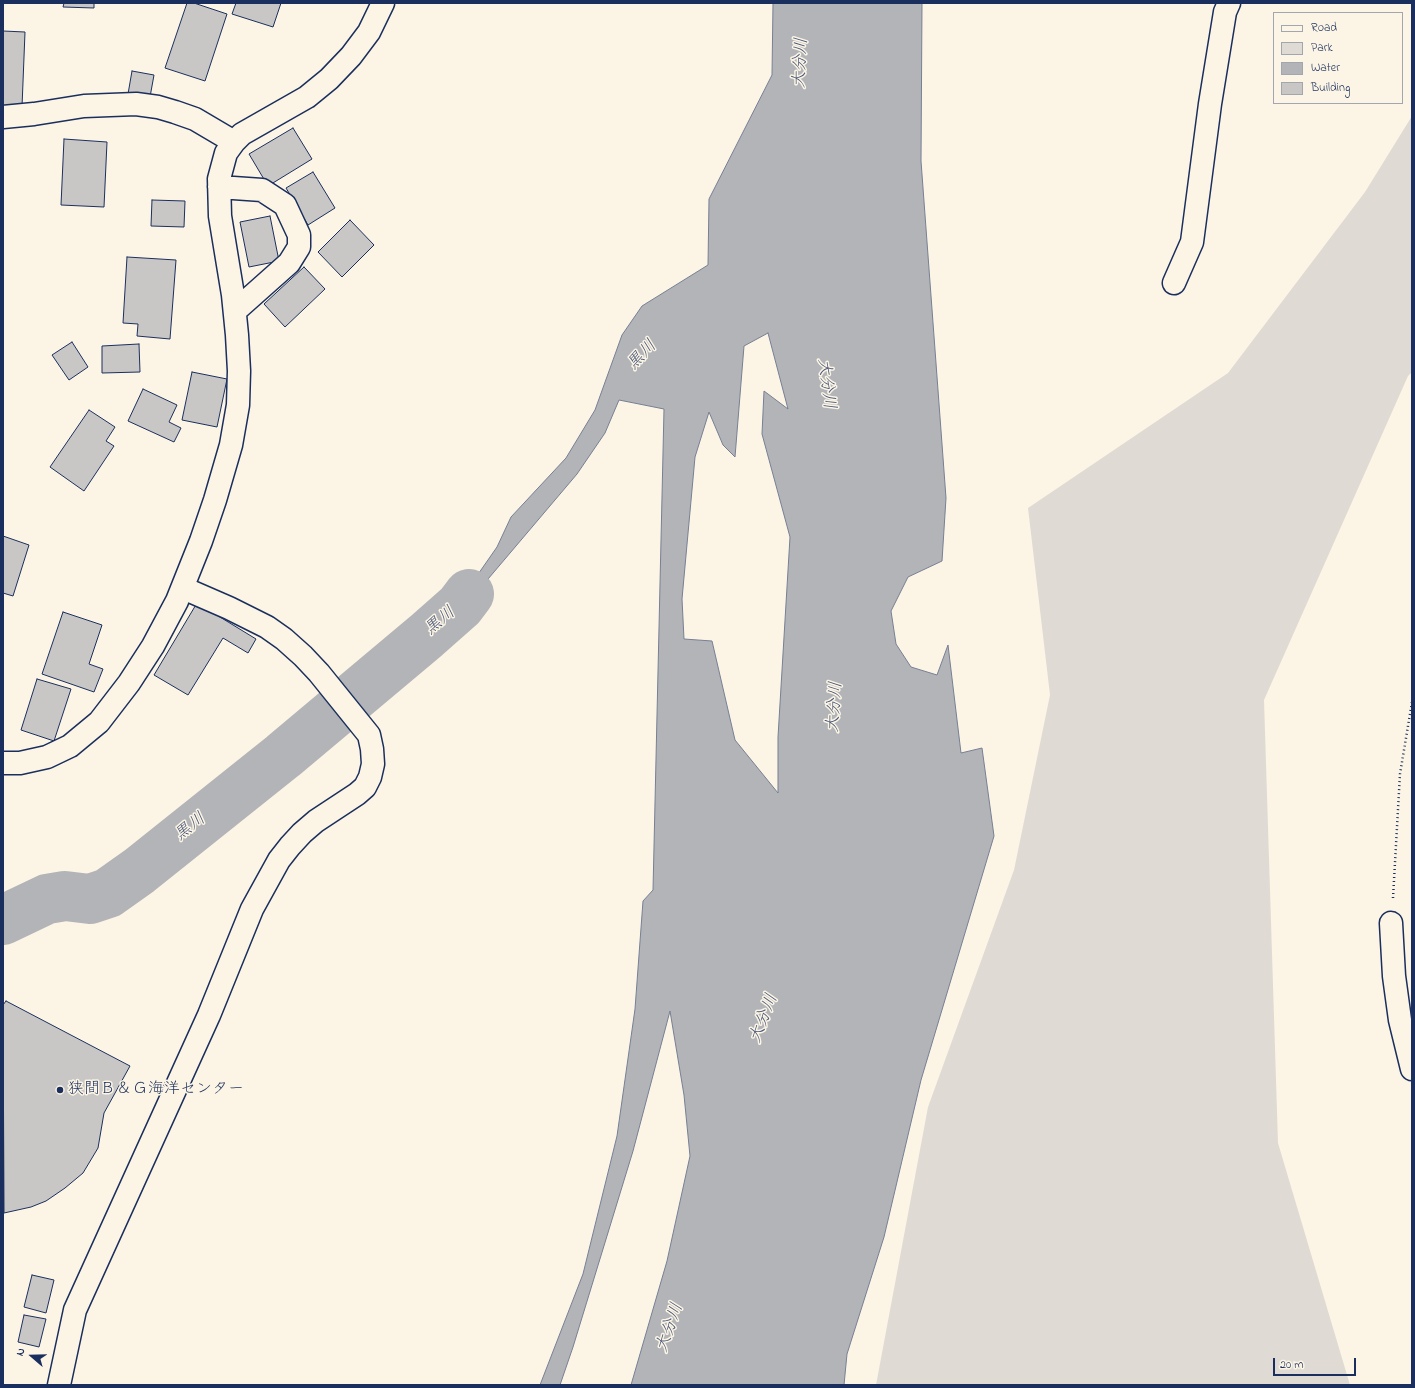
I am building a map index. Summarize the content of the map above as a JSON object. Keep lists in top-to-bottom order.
{
  "water": ["大分川", "黒川"],
  "places": ["狭間Ｂ＆Ｇ海洋センター"],
  "legend": [
    "Road",
    "Park",
    "Water",
    "Building"
  ],
  "scale_bar": "20 m",
  "north": "left"
}
